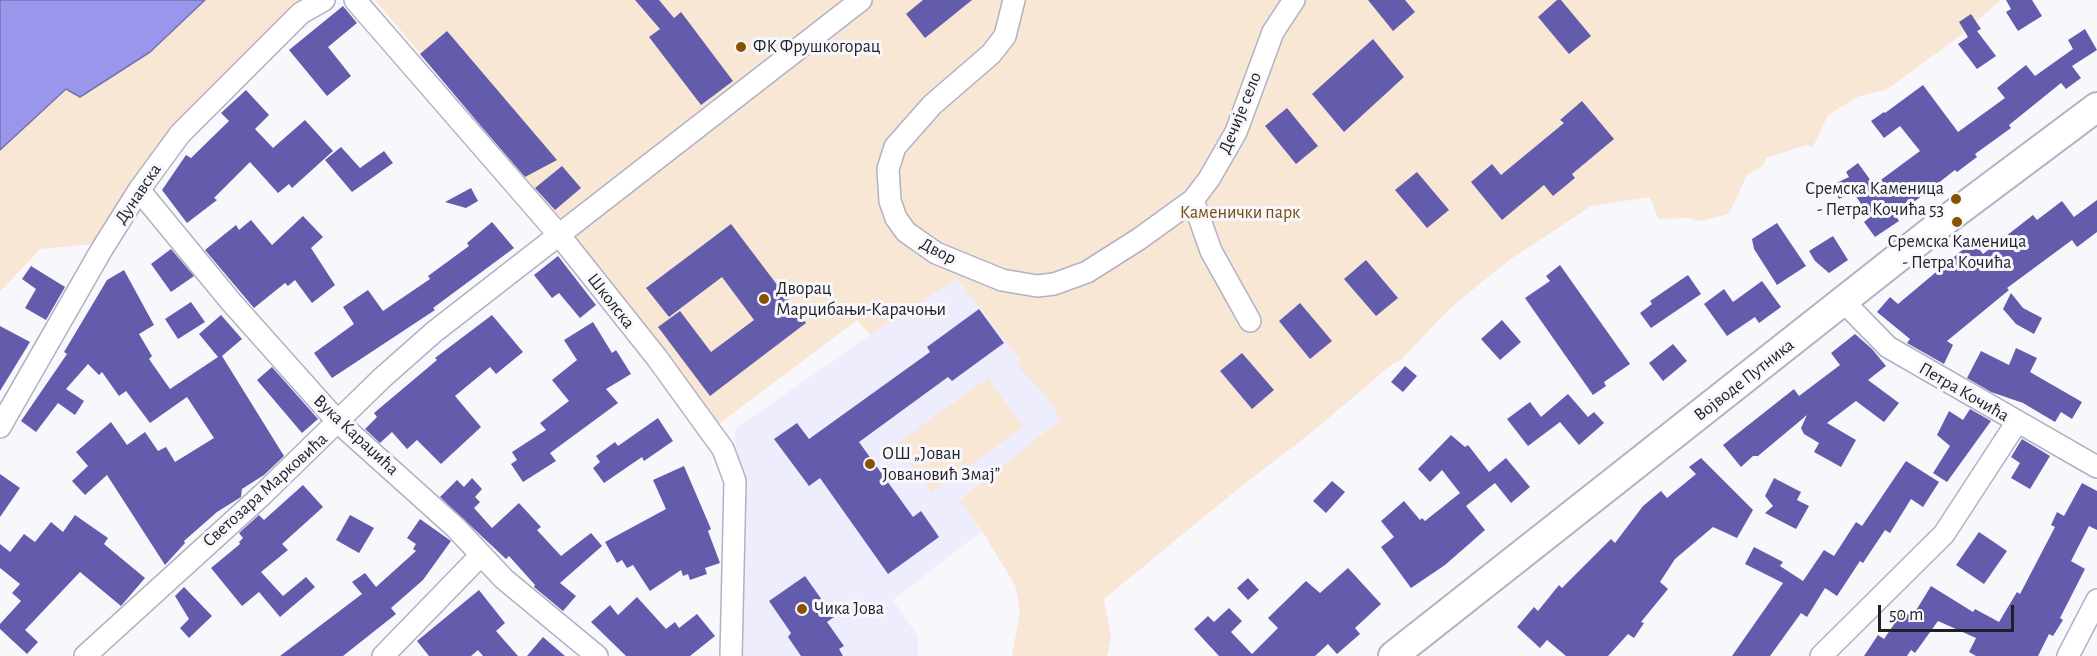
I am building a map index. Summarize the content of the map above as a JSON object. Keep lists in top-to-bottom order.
{
  "streets": {
    "main road": ["Војводе Путника"],
    "street": [
      "Дечије село",
      "Дунавска",
      "Двор",
      "Школска",
      "Петра Кочића",
      "Вука Караџића",
      "Светозара Марковића"
    ]
  },
  "crossings": [
    ["Дечије село", "Двор"],
    ["Дунавска", "Вука Караџића"],
    ["Школска", "Светозара Марковића"],
    ["Војводе Путника", "Петра Кочића"],
    ["Вука Караџића", "Светозара Марковића"]
  ],
  "parks": ["Каменички парк"],
  "places": [
    "ФК Фрушкогорац",
    "Сремска Каменица - Петра Кочића 53",
    "Сремска Каменица - Петра Кочића",
    "Дворац Марцибањи-Карачоњи",
    "ОШ „Јован Јовановић Змај”",
    "Чика Јова"
  ],
  "scale_bar": "50 m"
}
